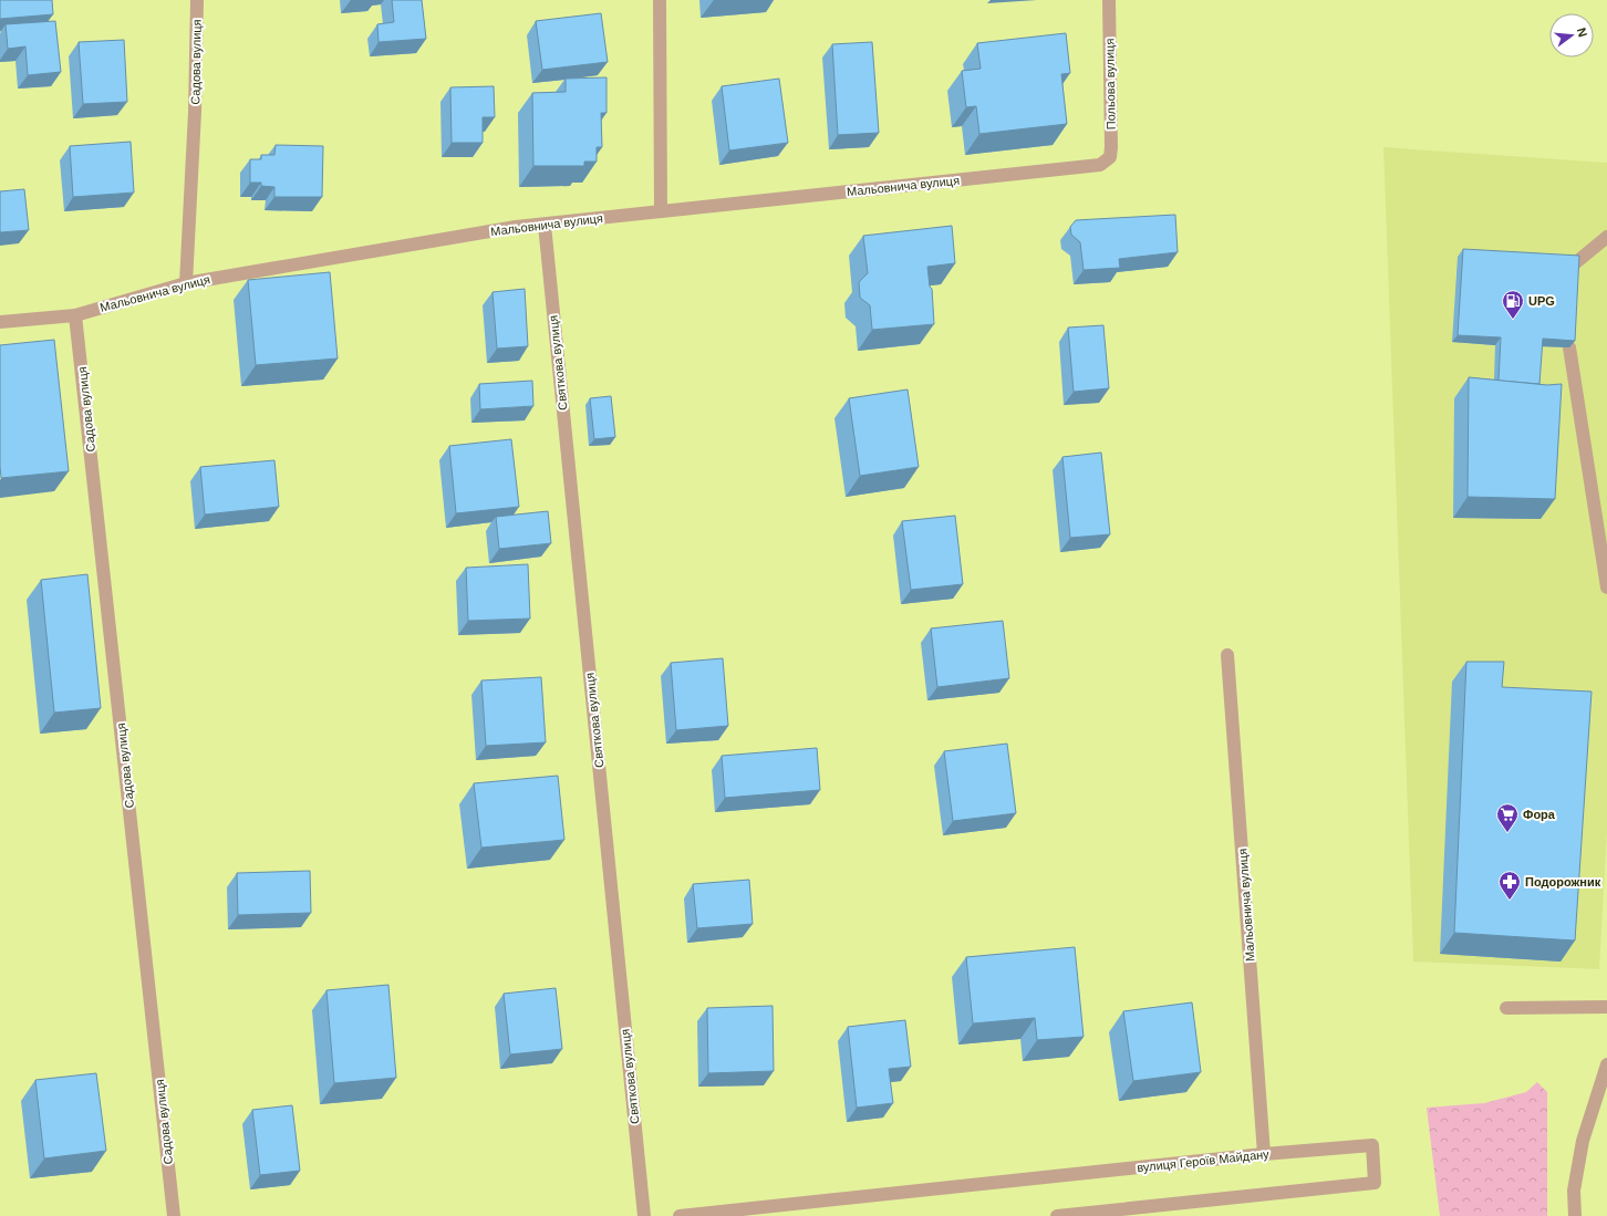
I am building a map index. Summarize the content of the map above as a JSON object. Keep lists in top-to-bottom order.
{
  "streets": {
    "street": [
      "Садова вулиця",
      "Польова вулиця",
      "Мальовнича вулиця",
      "Святкова вулиця",
      "вулиця Героїв Майдану"
    ]
  },
  "crossings": [
    ["Садова вулиця", "Мальовнича вулиця"],
    ["Польова вулиця", "Мальовнича вулиця"],
    ["Мальовнича вулиця", "Святкова вулиця"],
    ["Мальовнича вулиця", "вулиця Героїв Майдану"]
  ],
  "places": {
    "fuel station": ["UPG"],
    "supermarket": ["Фора"],
    "pharmacy": ["Подорожник"]
  },
  "north": "right"
}
